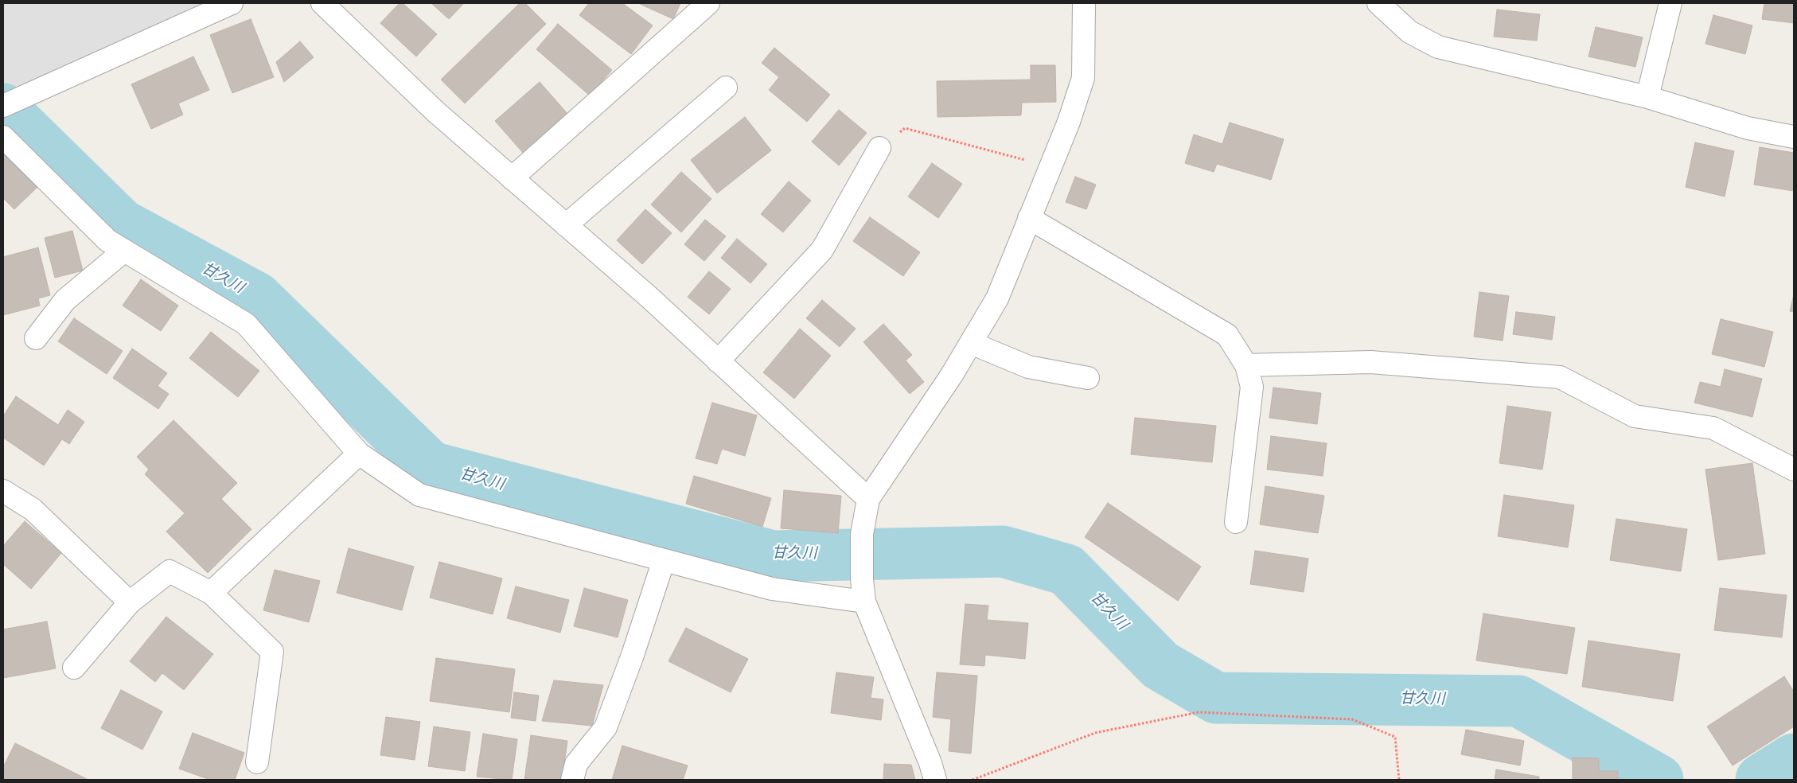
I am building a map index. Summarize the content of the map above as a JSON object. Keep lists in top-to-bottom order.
{
  "water": ["甘久川"]
}
